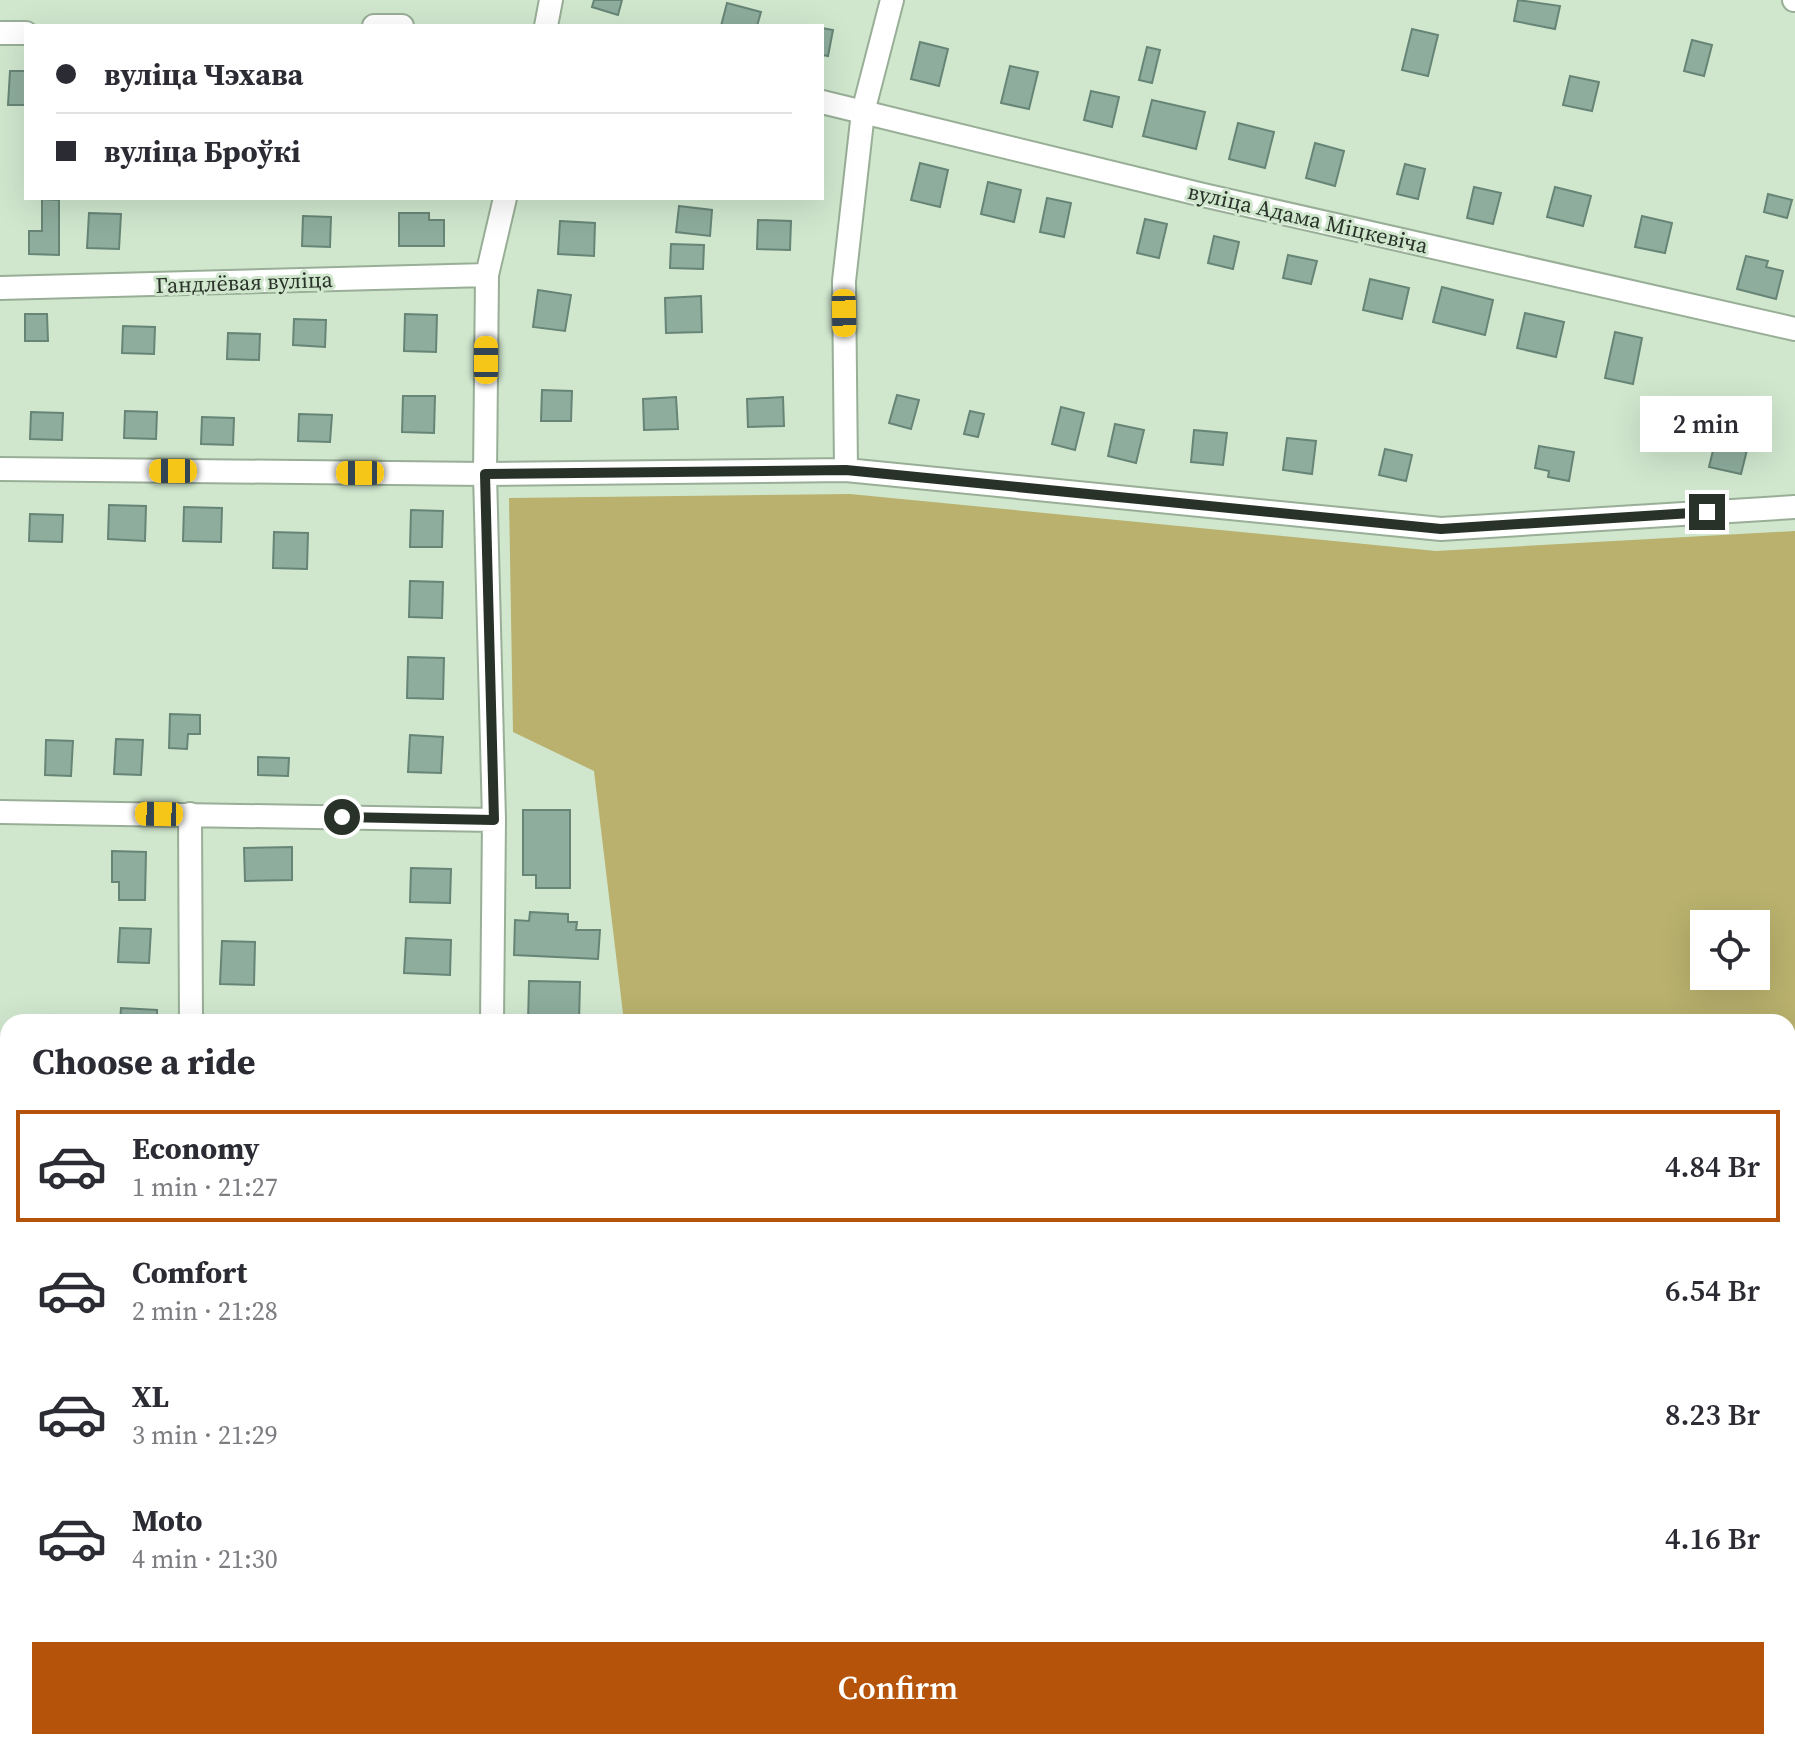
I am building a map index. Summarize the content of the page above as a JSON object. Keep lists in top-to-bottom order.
{
  "streets": {
    "street": ["вуліца Адама Міцкевіча", "Гандлёвая вуліца"]
  },
  "page": {
    "banner": ["вуліца Чэхава", "вуліца Броўкі"],
    "bubble": "2 min",
    "heading": "Choose a ride",
    "list": [
      {
        "name": "Economy",
        "note": "1 min · 21:27",
        "value": "4.84 Br"
      },
      {
        "name": "Comfort",
        "note": "2 min · 21:28",
        "value": "6.54 Br"
      },
      {
        "name": "XL",
        "note": "3 min · 21:29",
        "value": "8.23 Br"
      },
      {
        "name": "Moto",
        "note": "4 min · 21:30",
        "value": "4.16 Br"
      }
    ],
    "buttons": "Confirm"
  }
}
